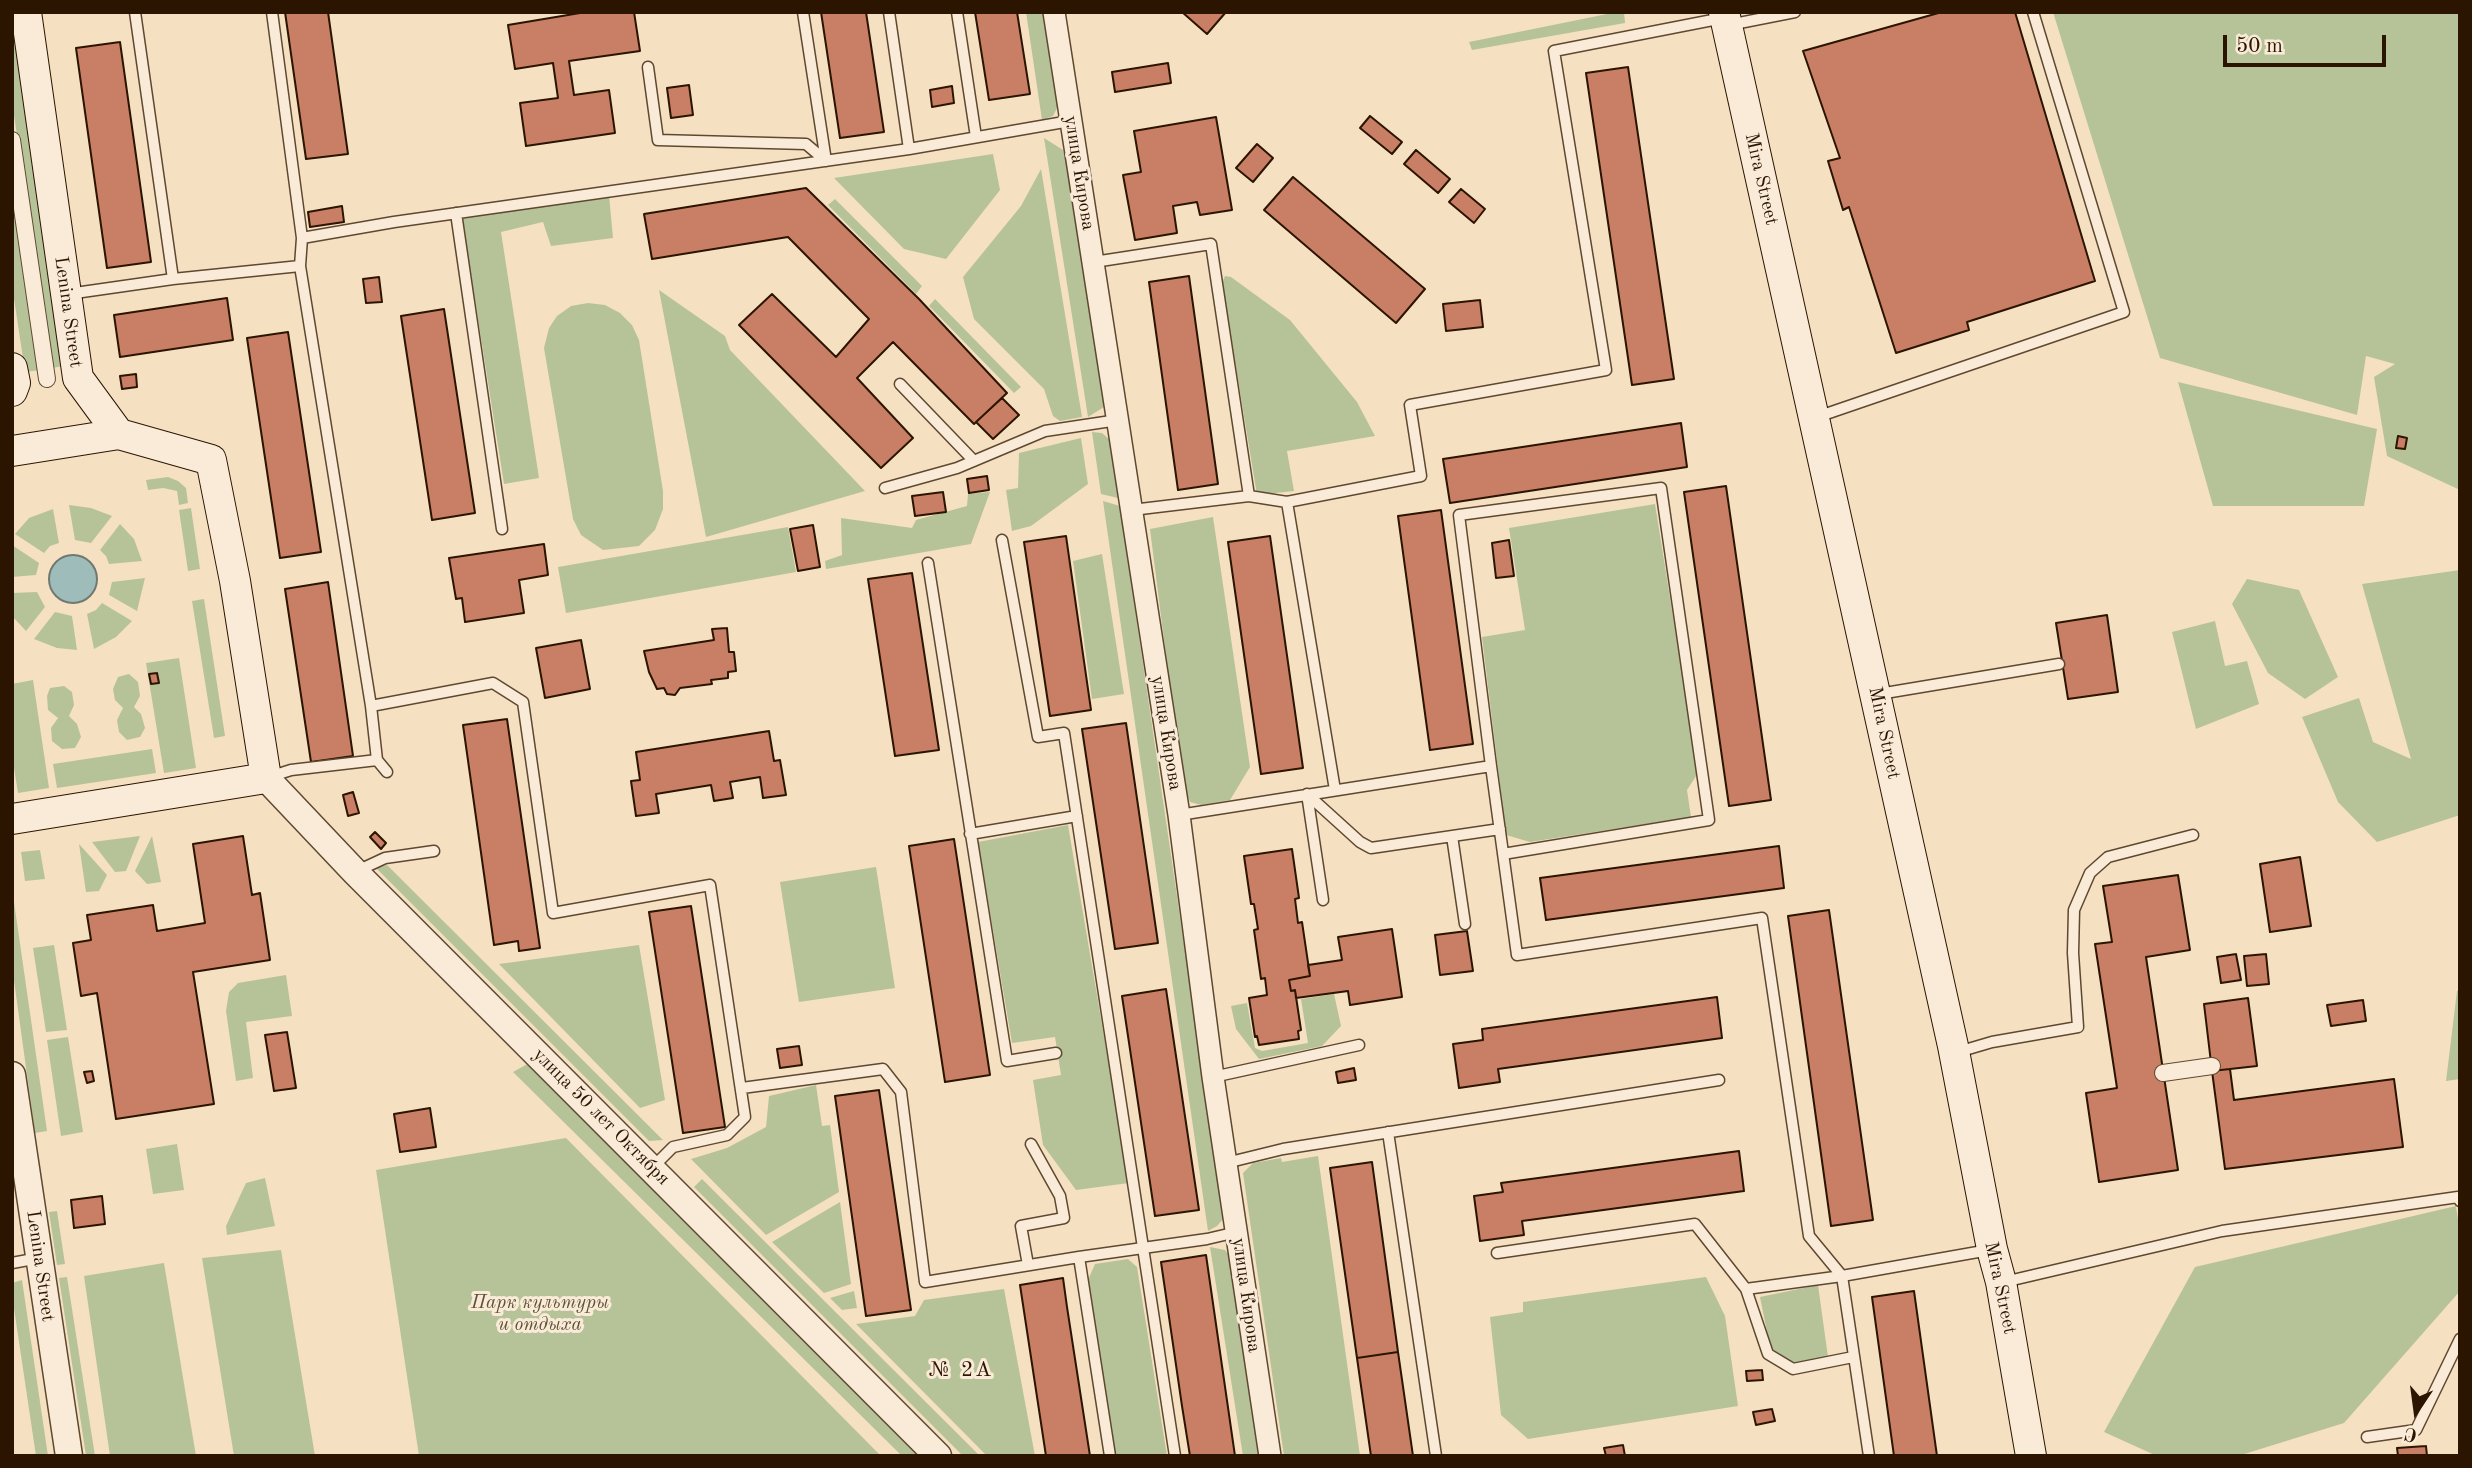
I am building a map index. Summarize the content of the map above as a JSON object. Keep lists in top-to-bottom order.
{
  "streets": {
    "main road": ["Mira Street", "Lenina Street"],
    "street": ["улица Кирова", "улица 50 лет Октября"]
  },
  "districts": ["№ 2А"],
  "parks": ["Парк культуры и отдыха"],
  "scale_bar": "50 m",
  "north": "bottom"
}
